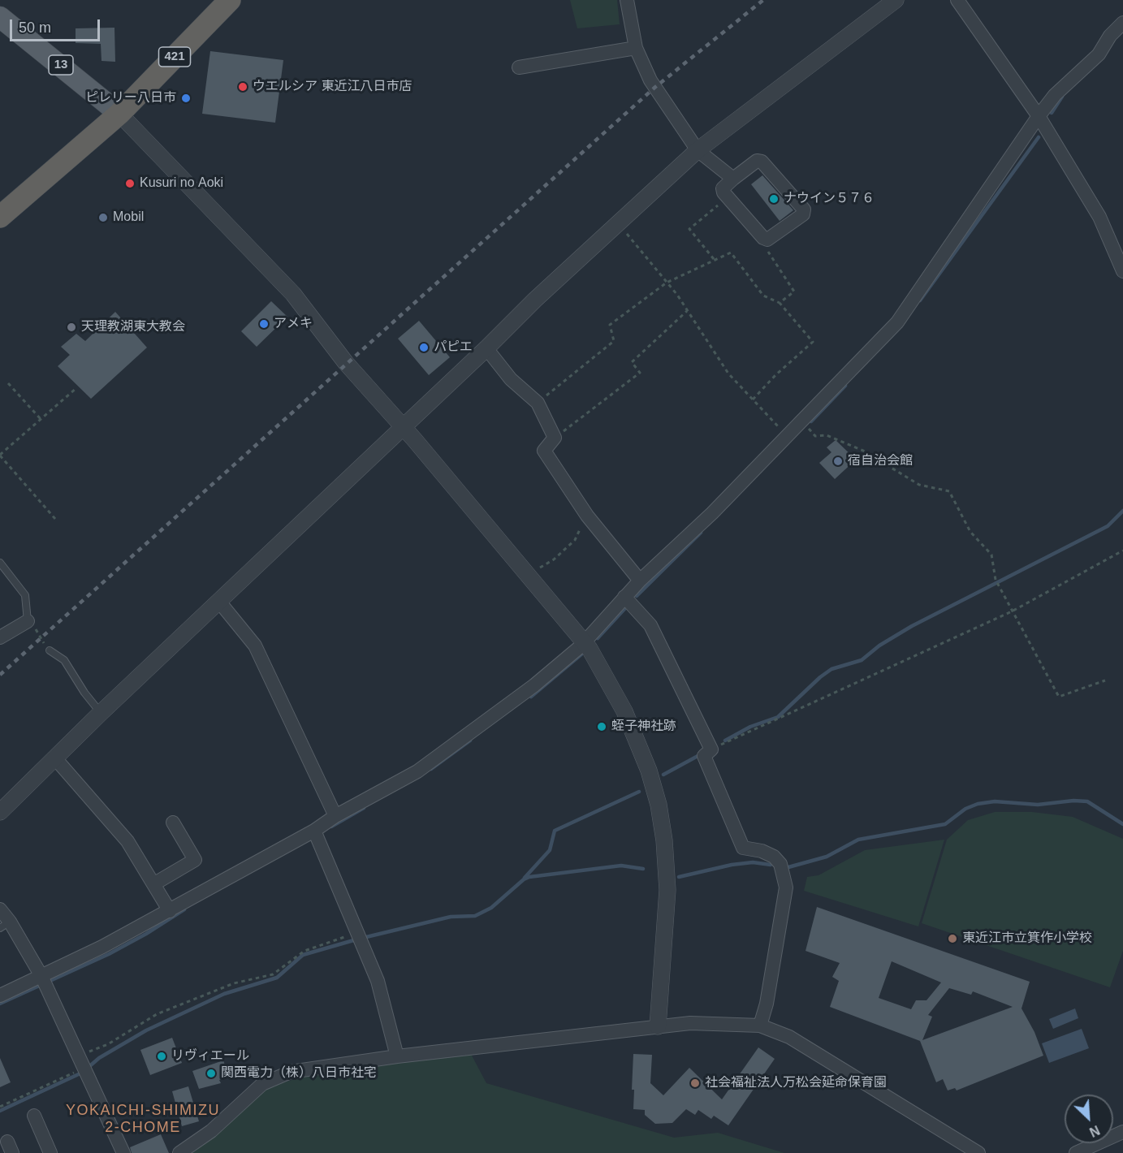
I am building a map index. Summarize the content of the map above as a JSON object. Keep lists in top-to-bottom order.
{
  "streets": {
    "highway": ["421"],
    "main road": ["13"]
  },
  "crossings": [
    ["421", "13"]
  ],
  "districts": ["YOKAICHI-SHIMIZU 2-CHOME"],
  "places": [
    "ウエルシア 東近江八日市店",
    "ピレリー八日市",
    "Kusuri no Aoki",
    "ナウイン５７６",
    "Mobil",
    "アメキ",
    "天理教湖東大教会",
    "パピエ",
    "宿自治会館",
    "蛭子神社跡",
    "東近江市立箕作小学校",
    "リヴィエール",
    "関西電力（株）八日市社宅",
    "社会福祉法人万松会延命保育園"
  ],
  "scale_bar": "50 m",
  "north": "bottom right"
}
